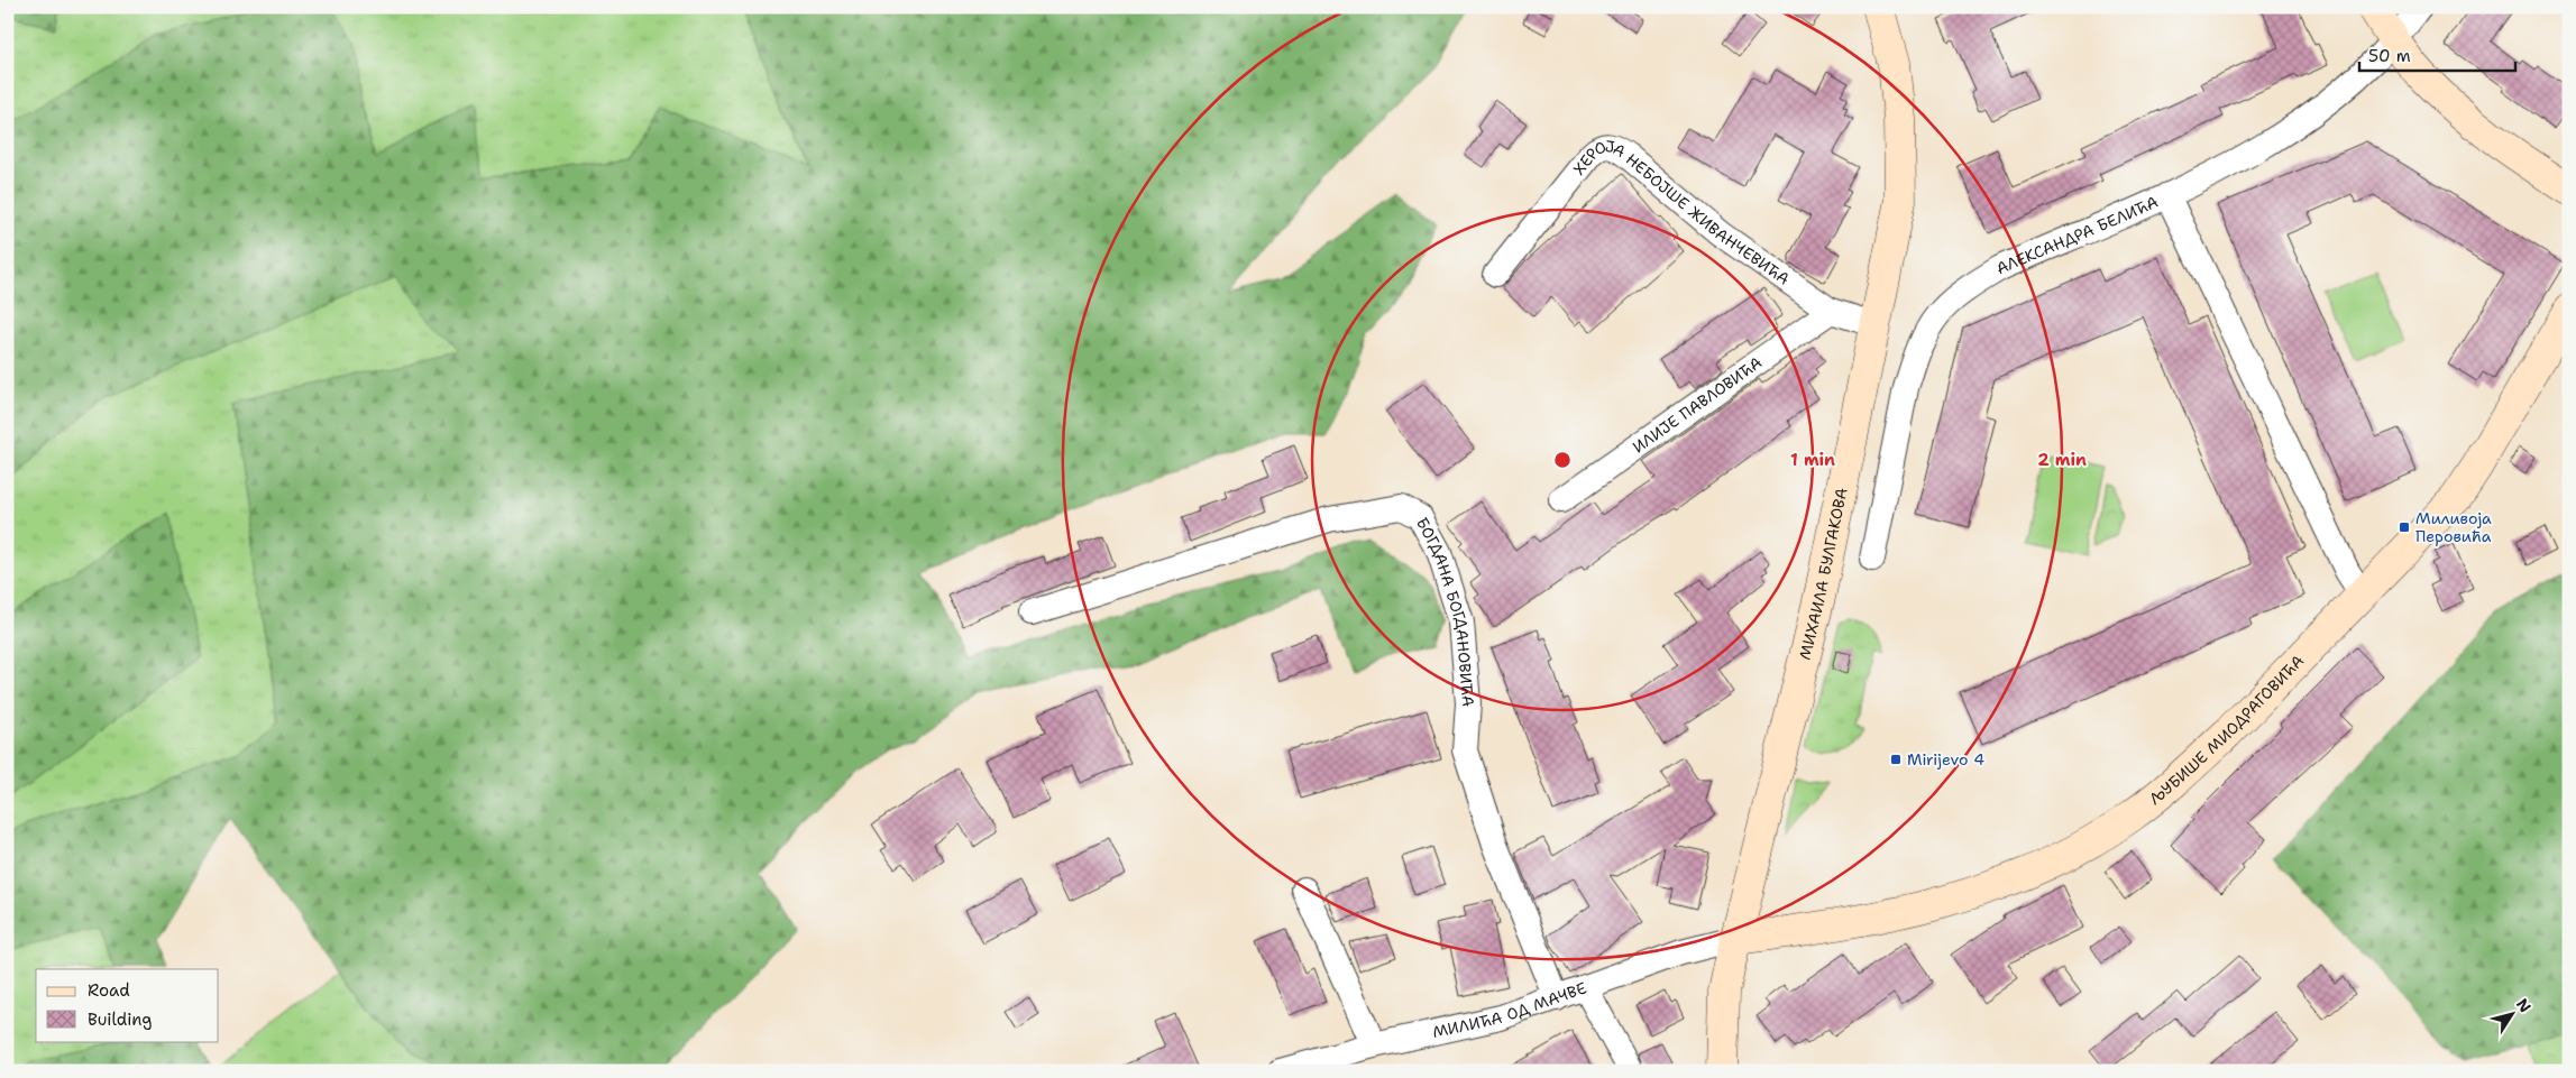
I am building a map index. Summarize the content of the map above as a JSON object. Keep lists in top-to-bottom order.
{
  "streets": {
    "street": [
      "ХЕРОЈА НЕБОЈШЕ ЖИВАНЧЕВИЋА",
      "АЛЕКСАНДРА БЕЛИЋА",
      "ИЛИЈЕ ПАВЛОВИЋА",
      "МИХАИЛА БУЛГАКОВА",
      "БОГДАНА БОГДАНОВИЋА",
      "ЉУБИШЕ МИОДРАГОВИЋА",
      "МИЛИЋА ОД МАЧВЕ"
    ]
  },
  "crossings": [
    ["ХЕРОЈА НЕБОЈШЕ ЖИВАНЧЕВИЋА", "ИЛИЈЕ ПАВЛОВИЋА"],
    ["ХЕРОЈА НЕБОЈШЕ ЖИВАНЧЕВИЋА", "МИХАИЛА БУЛГАКОВА"],
    ["МИХАИЛА БУЛГАКОВА", "ЉУБИШЕ МИОДРАГОВИЋА"],
    ["МИХАИЛА БУЛГАКОВА", "МИЛИЋА ОД МАЧВЕ"],
    ["БОГДАНА БОГДАНОВИЋА", "МИЛИЋА ОД МАЧВЕ"],
    ["ЉУБИШЕ МИОДРАГОВИЋА", "МИЛИЋА ОД МАЧВЕ"]
  ],
  "places": {
    "transit": ["Миливоја Перовића", "Mirijevo 4"]
  },
  "legend": ["Road", "Building"],
  "scale_bar": "50 m",
  "north": "top right",
  "rings": ["1 min", "2 min"]
}
